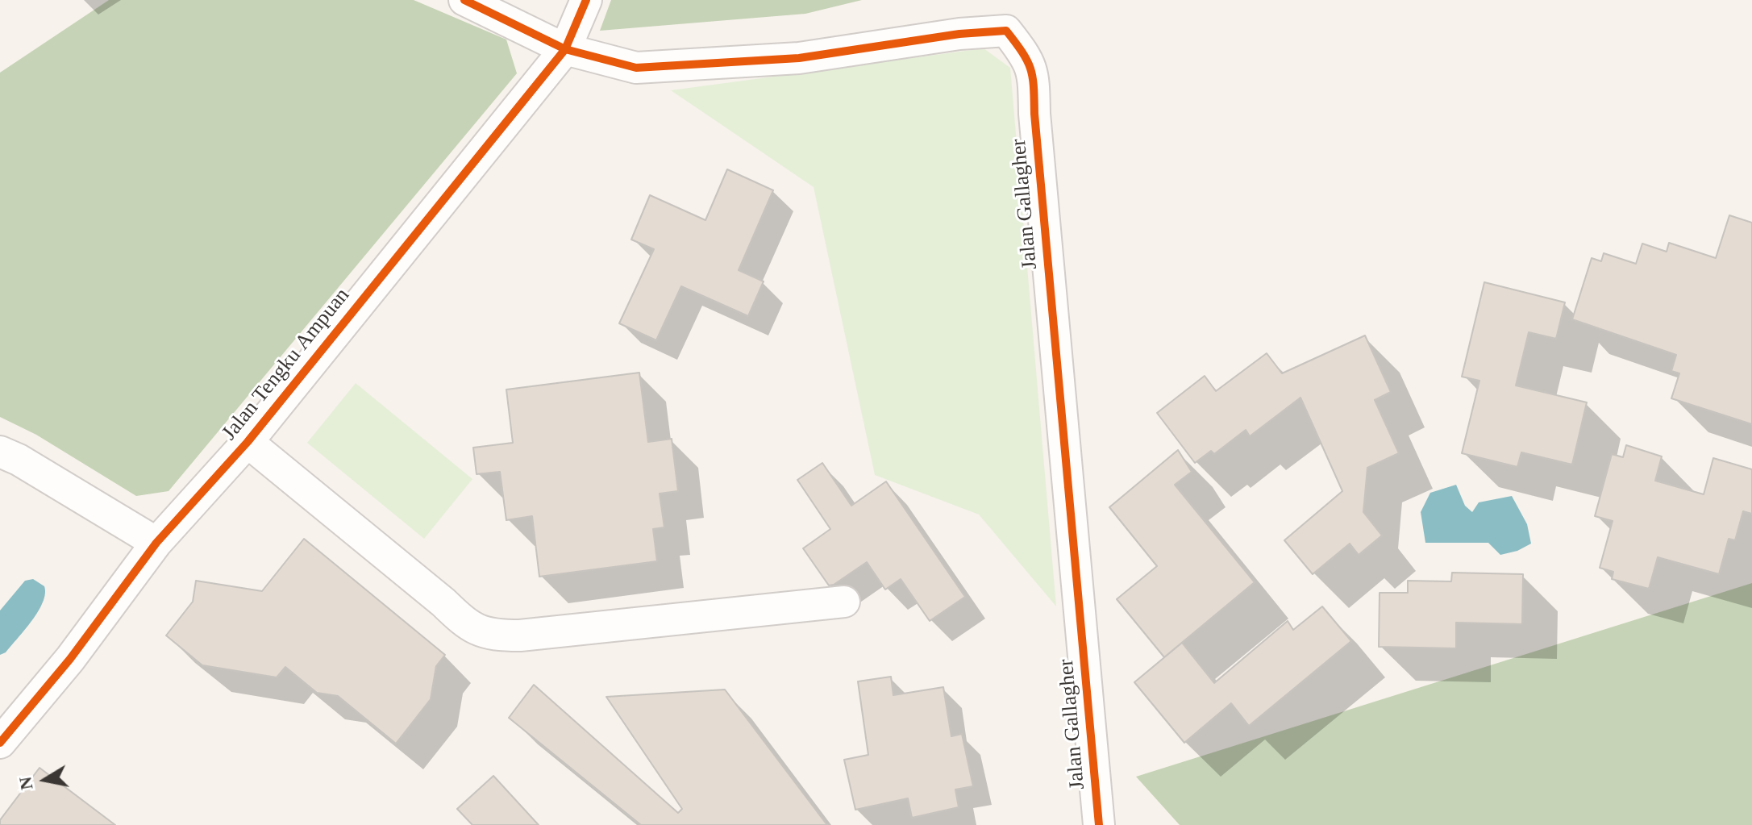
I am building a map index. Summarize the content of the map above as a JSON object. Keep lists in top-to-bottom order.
{
  "streets": {
    "street": ["Jalan Gallagher", "Jalan Tengku Ampuan"]
  },
  "crossings": [
    ["Jalan Gallagher", "Jalan Tengku Ampuan"]
  ],
  "north": "left"
}
